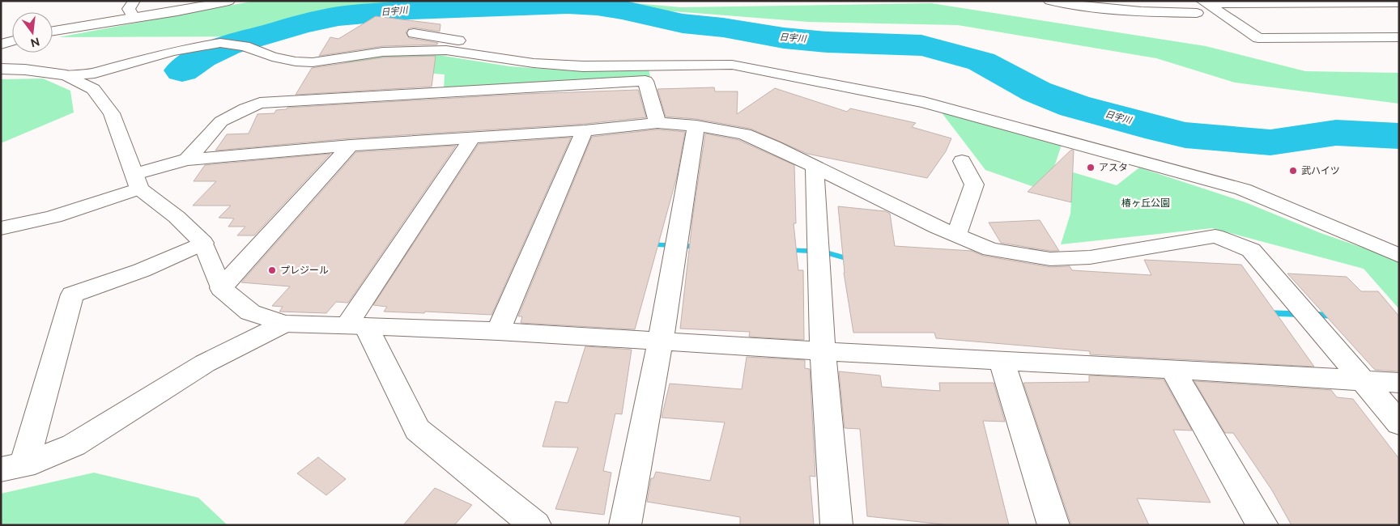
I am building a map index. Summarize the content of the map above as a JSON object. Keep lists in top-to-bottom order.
{
  "water": ["日宇川"],
  "parks": ["椿ヶ丘公園"],
  "places": ["アスタ", "武ハイツ", "プレジール"],
  "north": "bottom"
}
